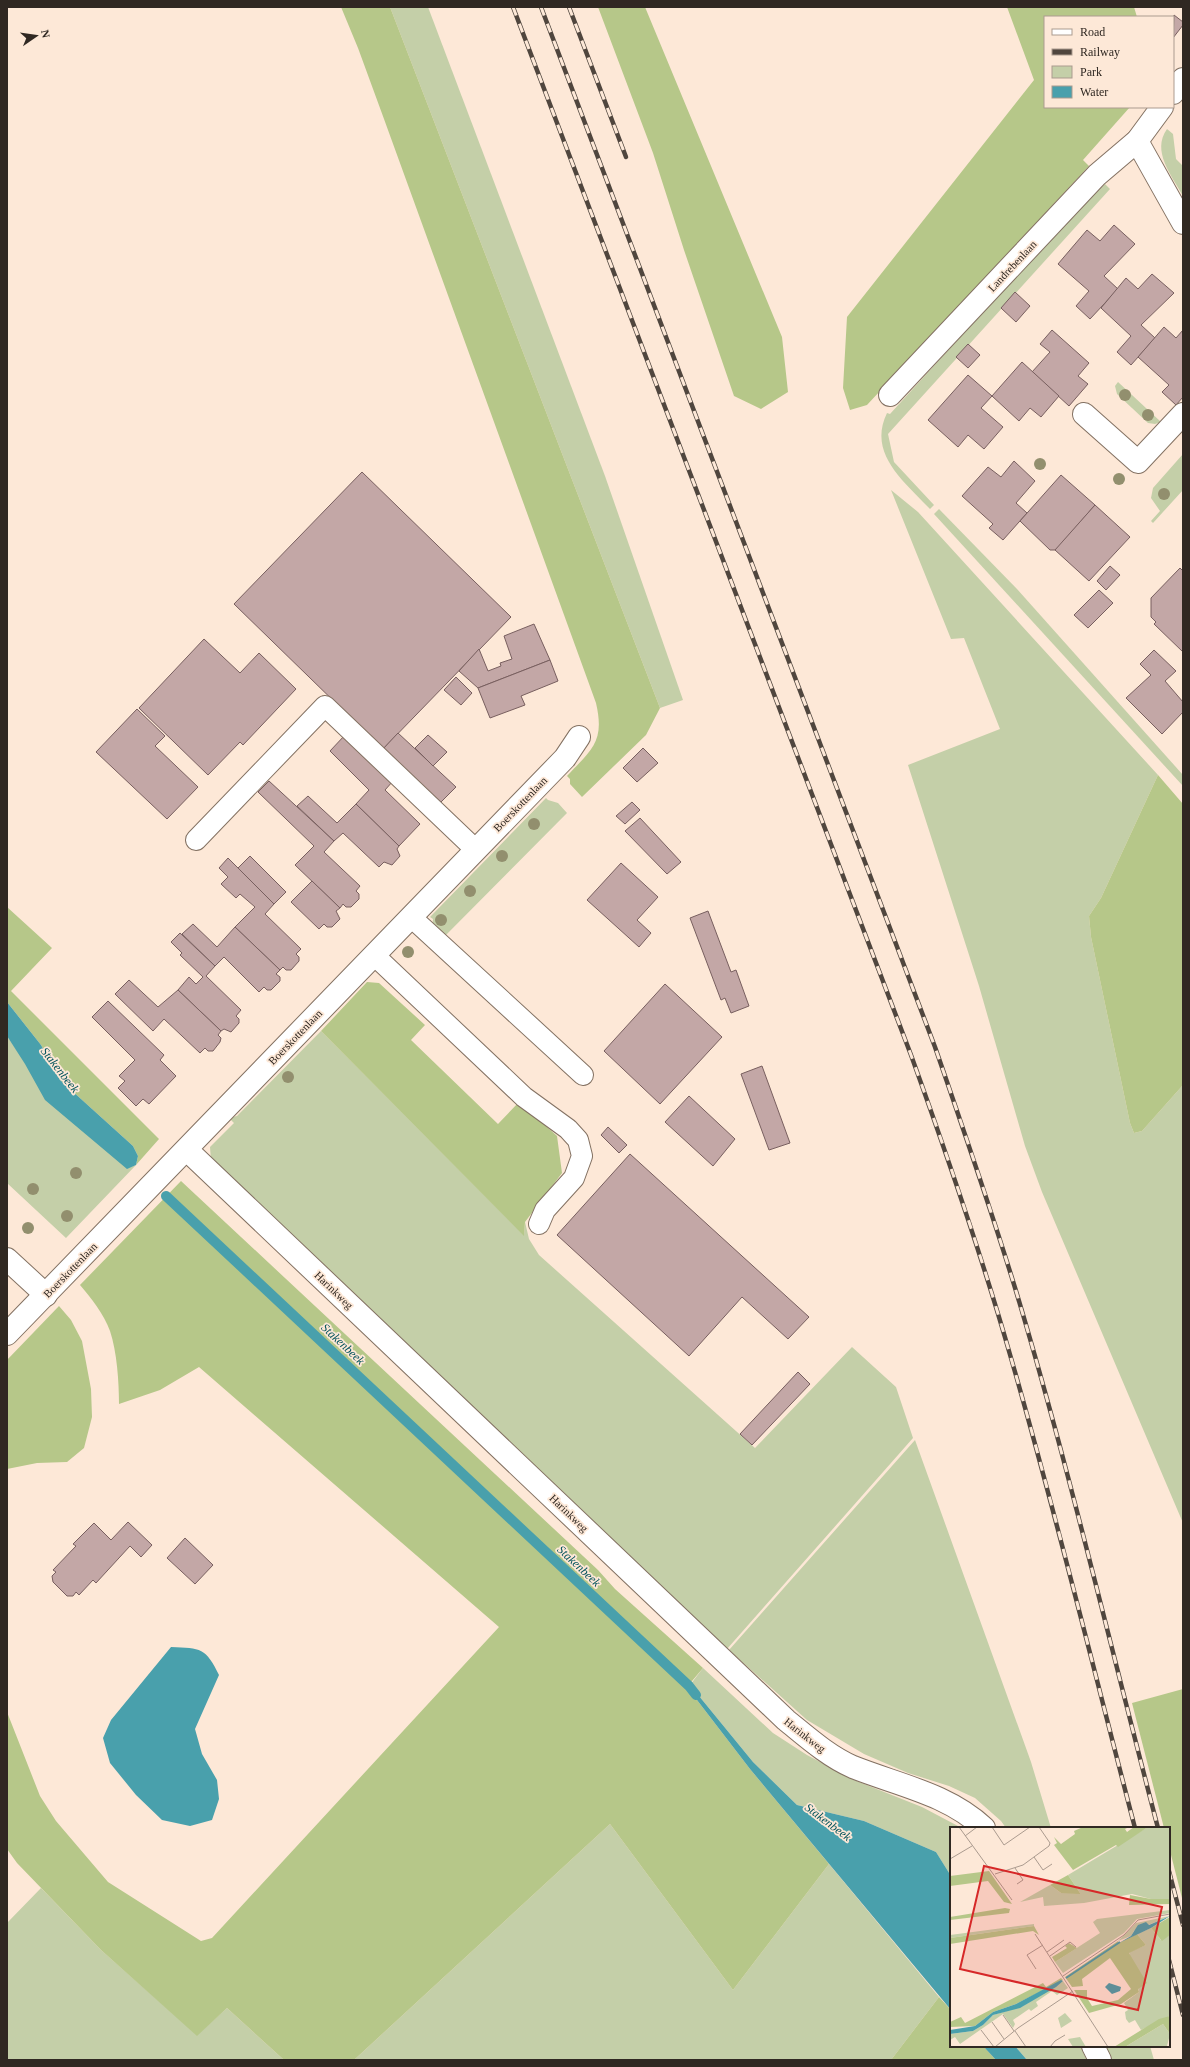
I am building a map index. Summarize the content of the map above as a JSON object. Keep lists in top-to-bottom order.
{
  "streets": {
    "street": ["Landrebenlaan", "Boerskottenlaan", "Harinkweg"]
  },
  "crossings": [
    ["Boerskottenlaan", "Harinkweg"]
  ],
  "water": ["Stakenbeek"],
  "legend": [
    "Road",
    "Railway",
    "Park",
    "Water"
  ],
  "north": "right"
}
